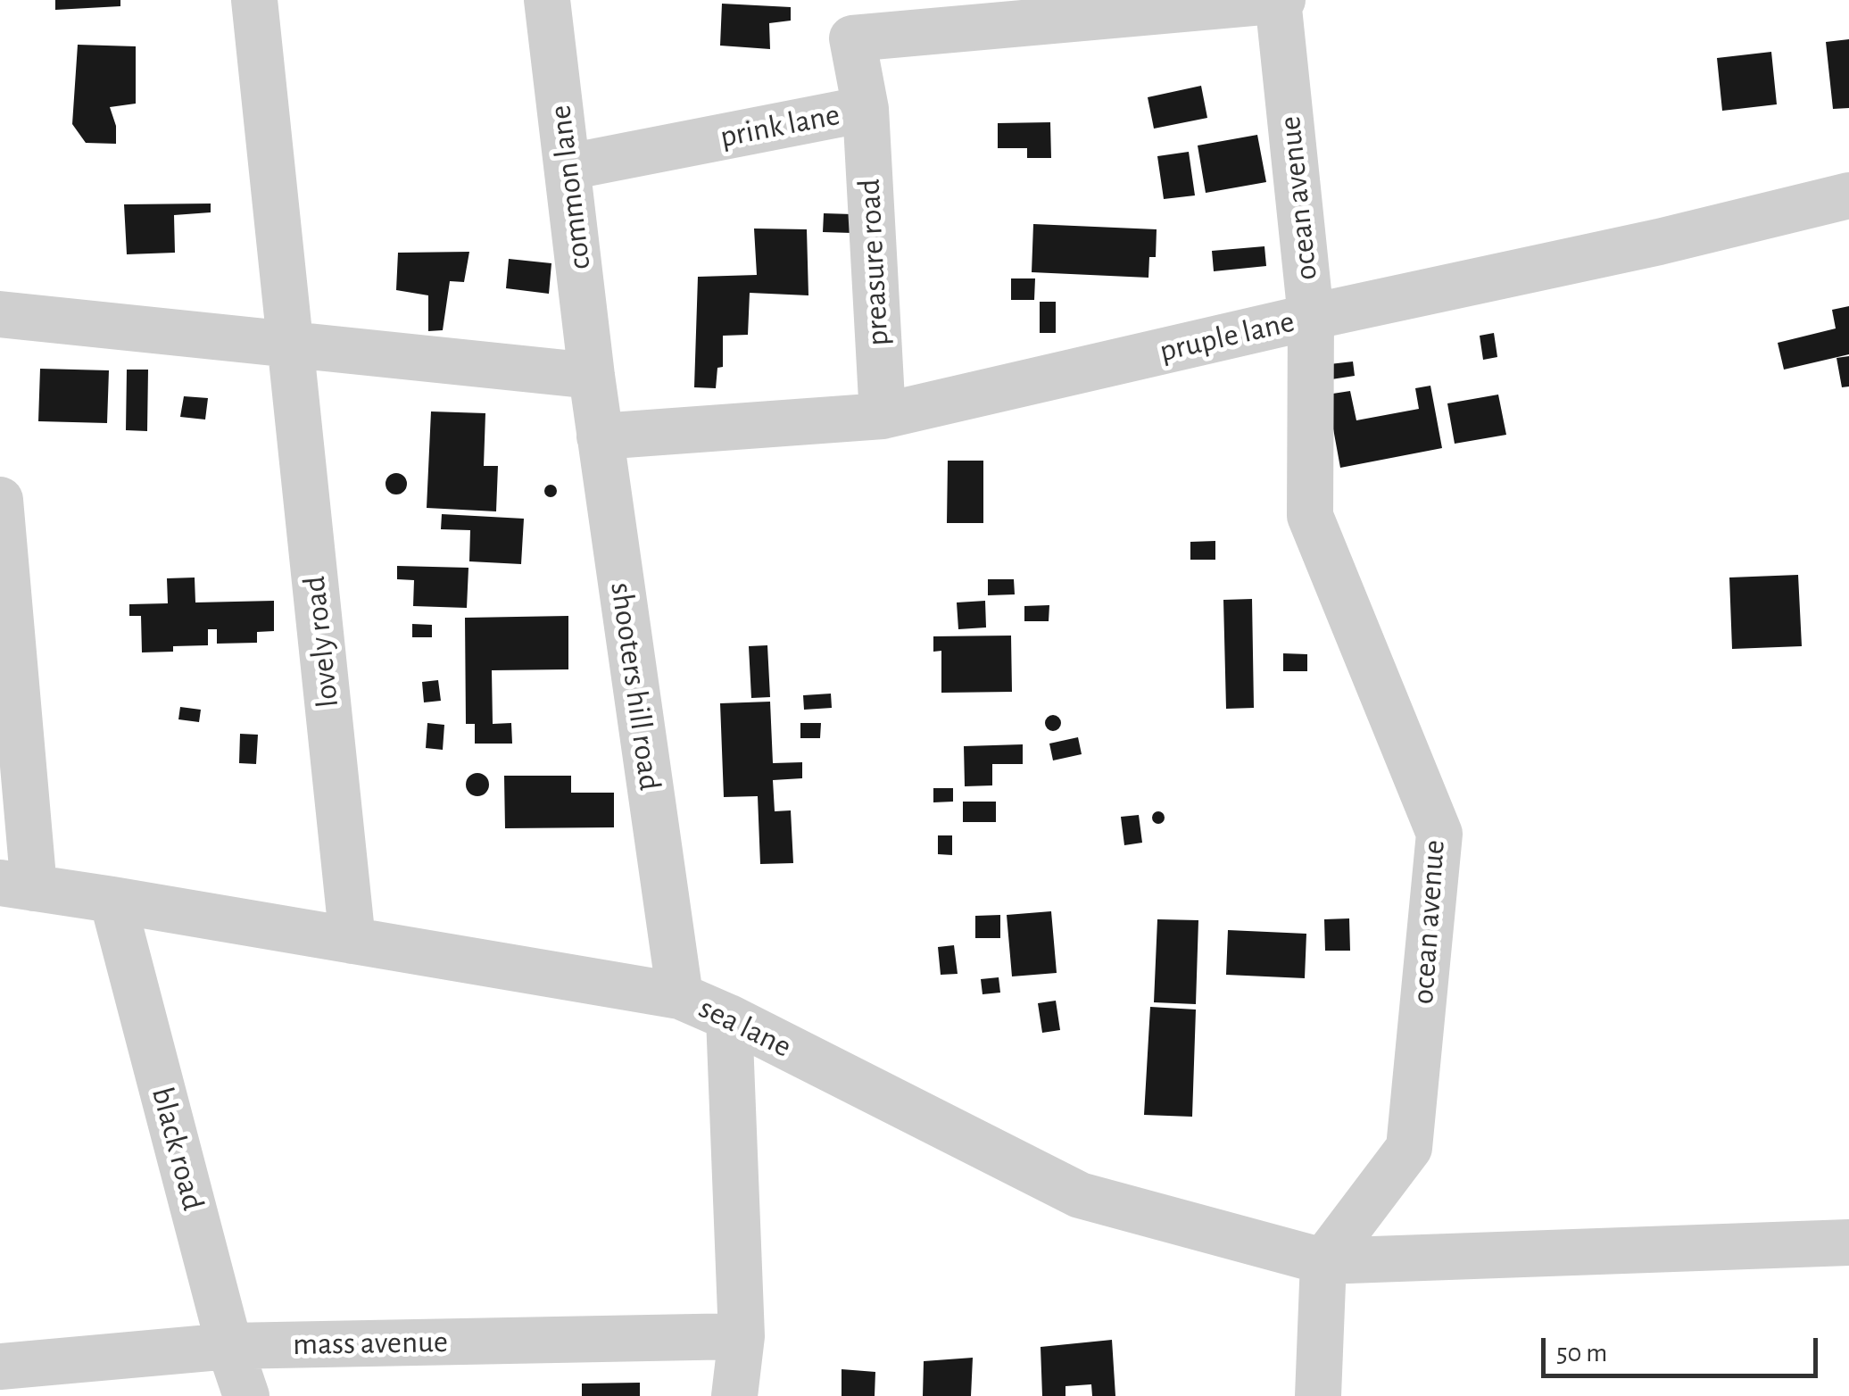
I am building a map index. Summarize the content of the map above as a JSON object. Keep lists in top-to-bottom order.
{
  "streets": {
    "street": [
      "prink lane",
      "common lane",
      "ocean avenue",
      "preasure road",
      "pruple lane",
      "lovely road",
      "shooters hill road",
      "sea lane",
      "black road",
      "mass avenue"
    ]
  },
  "crossings": [
    ["prink lane", "common lane"],
    ["prink lane", "ocean avenue"],
    ["prink lane", "preasure road"],
    ["common lane", "shooters hill road"],
    ["ocean avenue", "pruple lane"],
    ["ocean avenue", "sea lane"],
    ["preasure road", "pruple lane"],
    ["pruple lane", "shooters hill road"],
    ["lovely road", "sea lane"],
    ["shooters hill road", "sea lane"],
    ["sea lane", "black road"],
    ["black road", "mass avenue"]
  ],
  "scale_bar": "50 m"
}
